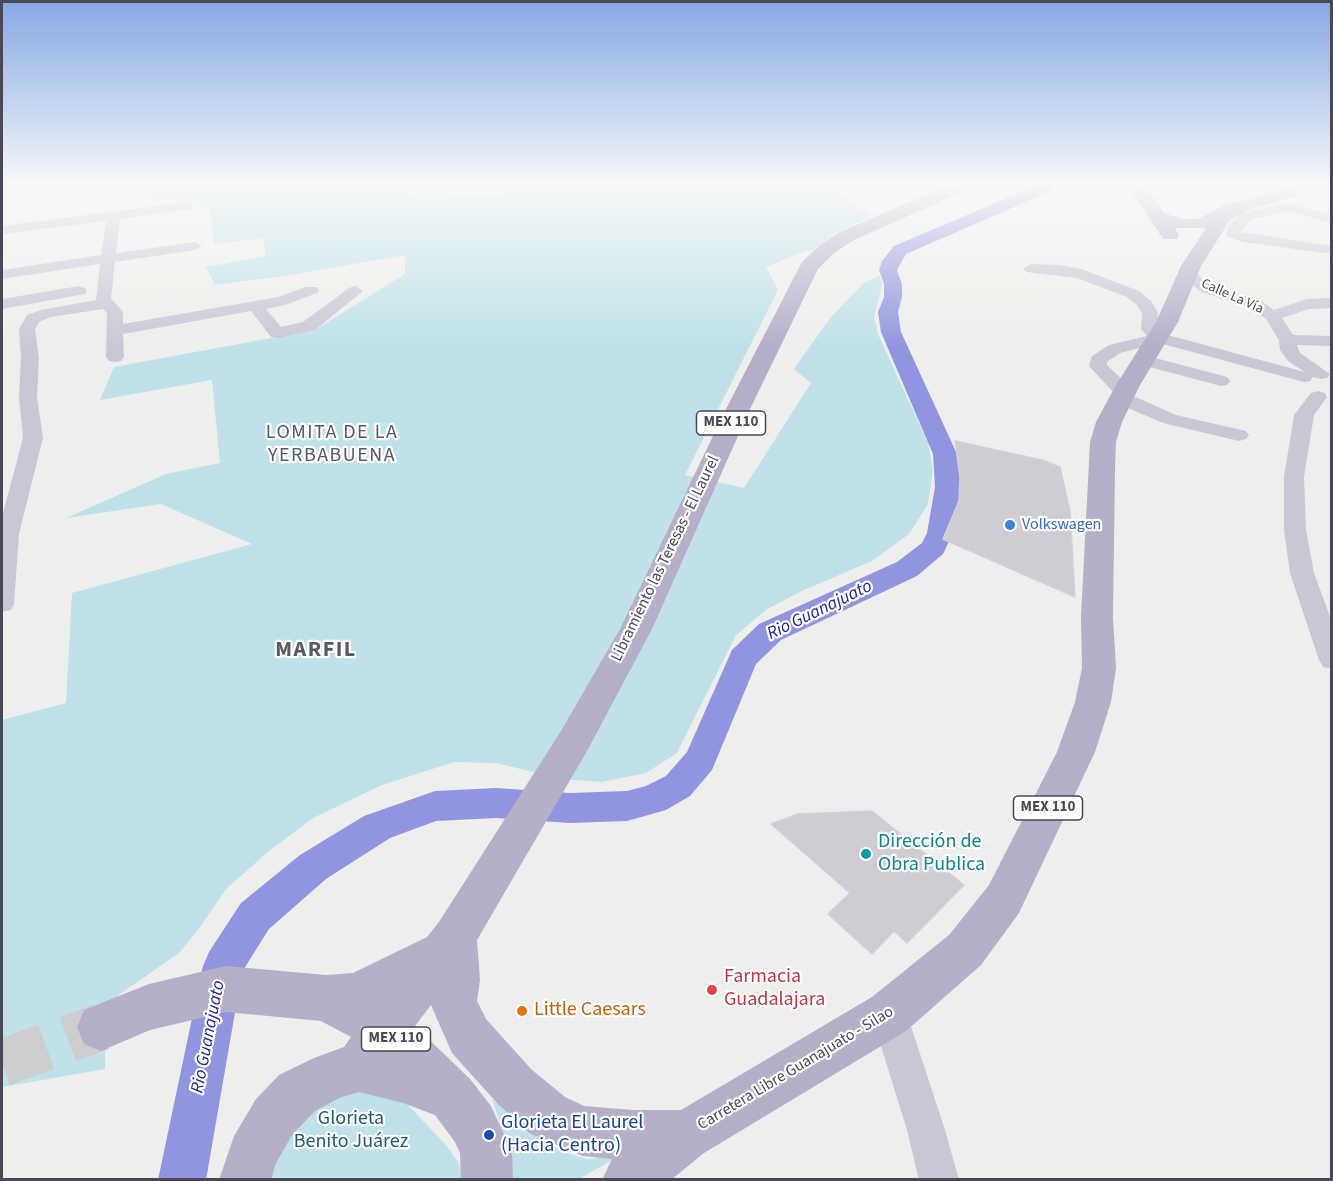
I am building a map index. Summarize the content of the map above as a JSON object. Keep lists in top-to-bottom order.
{
  "streets": {
    "main road": [
      "Calle La Vía",
      "MEX 110",
      "Libramiento las Teresas - El Laurel",
      "Carretera Libre Guanajuato - Silao"
    ]
  },
  "crossings": [
    ["Calle La Vía", "Carretera Libre Guanajuato - Silao"],
    ["MEX 110", "Libramiento las Teresas - El Laurel"]
  ],
  "districts": ["LOMITA DE LA YERBABUENA", "MARFIL"],
  "water": ["Rio Guanajuato"],
  "parks": ["Glorieta Benito Juárez"],
  "places": [
    "Volkswagen",
    "Dirección de Obra Publica",
    "Farmacia Guadalajara",
    "Little Caesars",
    "Glorieta El Laurel (Hacia Centro)"
  ]
}
